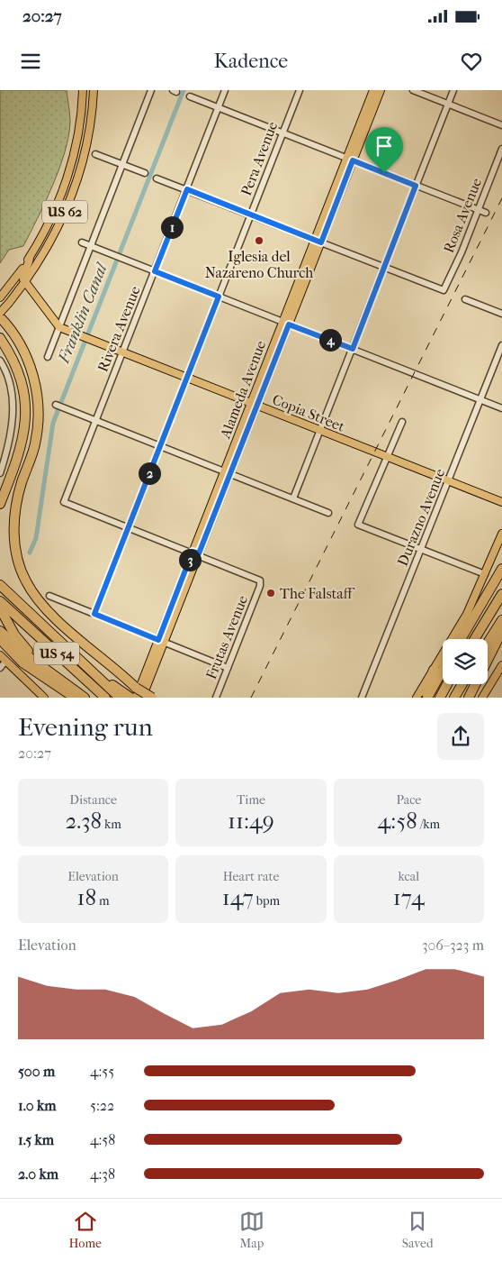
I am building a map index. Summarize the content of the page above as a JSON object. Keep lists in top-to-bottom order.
{
  "streets": {
    "highway": ["US 54"],
    "main road": ["US 62", "Alameda Avenue", "Copia Street"],
    "street": [
      "Pera Avenue",
      "Rosa Avenue",
      "Rivera Avenue",
      "Durazno Avenue",
      "Frutas Avenue"
    ]
  },
  "crossings": [
    ["Pera Avenue", "Rivera Avenue"],
    ["Pera Avenue", "Copia Street"],
    ["Rivera Avenue", "Copia Street"],
    ["Alameda Avenue", "Copia Street"],
    ["Alameda Avenue", "Frutas Avenue"],
    ["Copia Street", "Durazno Avenue"]
  ],
  "water": ["Franklin Canal"],
  "places": ["Iglesia del Nazareno Church", "The Falstaff"],
  "page": {
    "status": "20:27",
    "header": "Kadence",
    "pins": [
      "1",
      "4",
      "2",
      "3"
    ],
    "heading": ["Evening run", "20:27"],
    "stats": [
      ["Distance", "2.38 km"],
      ["Time", "11:49"],
      ["Pace", "4:58 /km"],
      ["Elevation", "18 m"],
      ["Heart rate", "147 bpm"],
      ["kcal", "174"]
    ],
    "chart": ["Elevation", "306–323 m"],
    "list": [
      {
        "name": "500 m",
        "note": "4:55"
      },
      {
        "name": "1.0 km",
        "note": "5:22"
      },
      {
        "name": "1.5 km",
        "note": "4:58"
      },
      {
        "name": "2.0 km",
        "note": "4:38"
      }
    ],
    "tabs": ["Home", "Map", "Saved"]
  }
}
